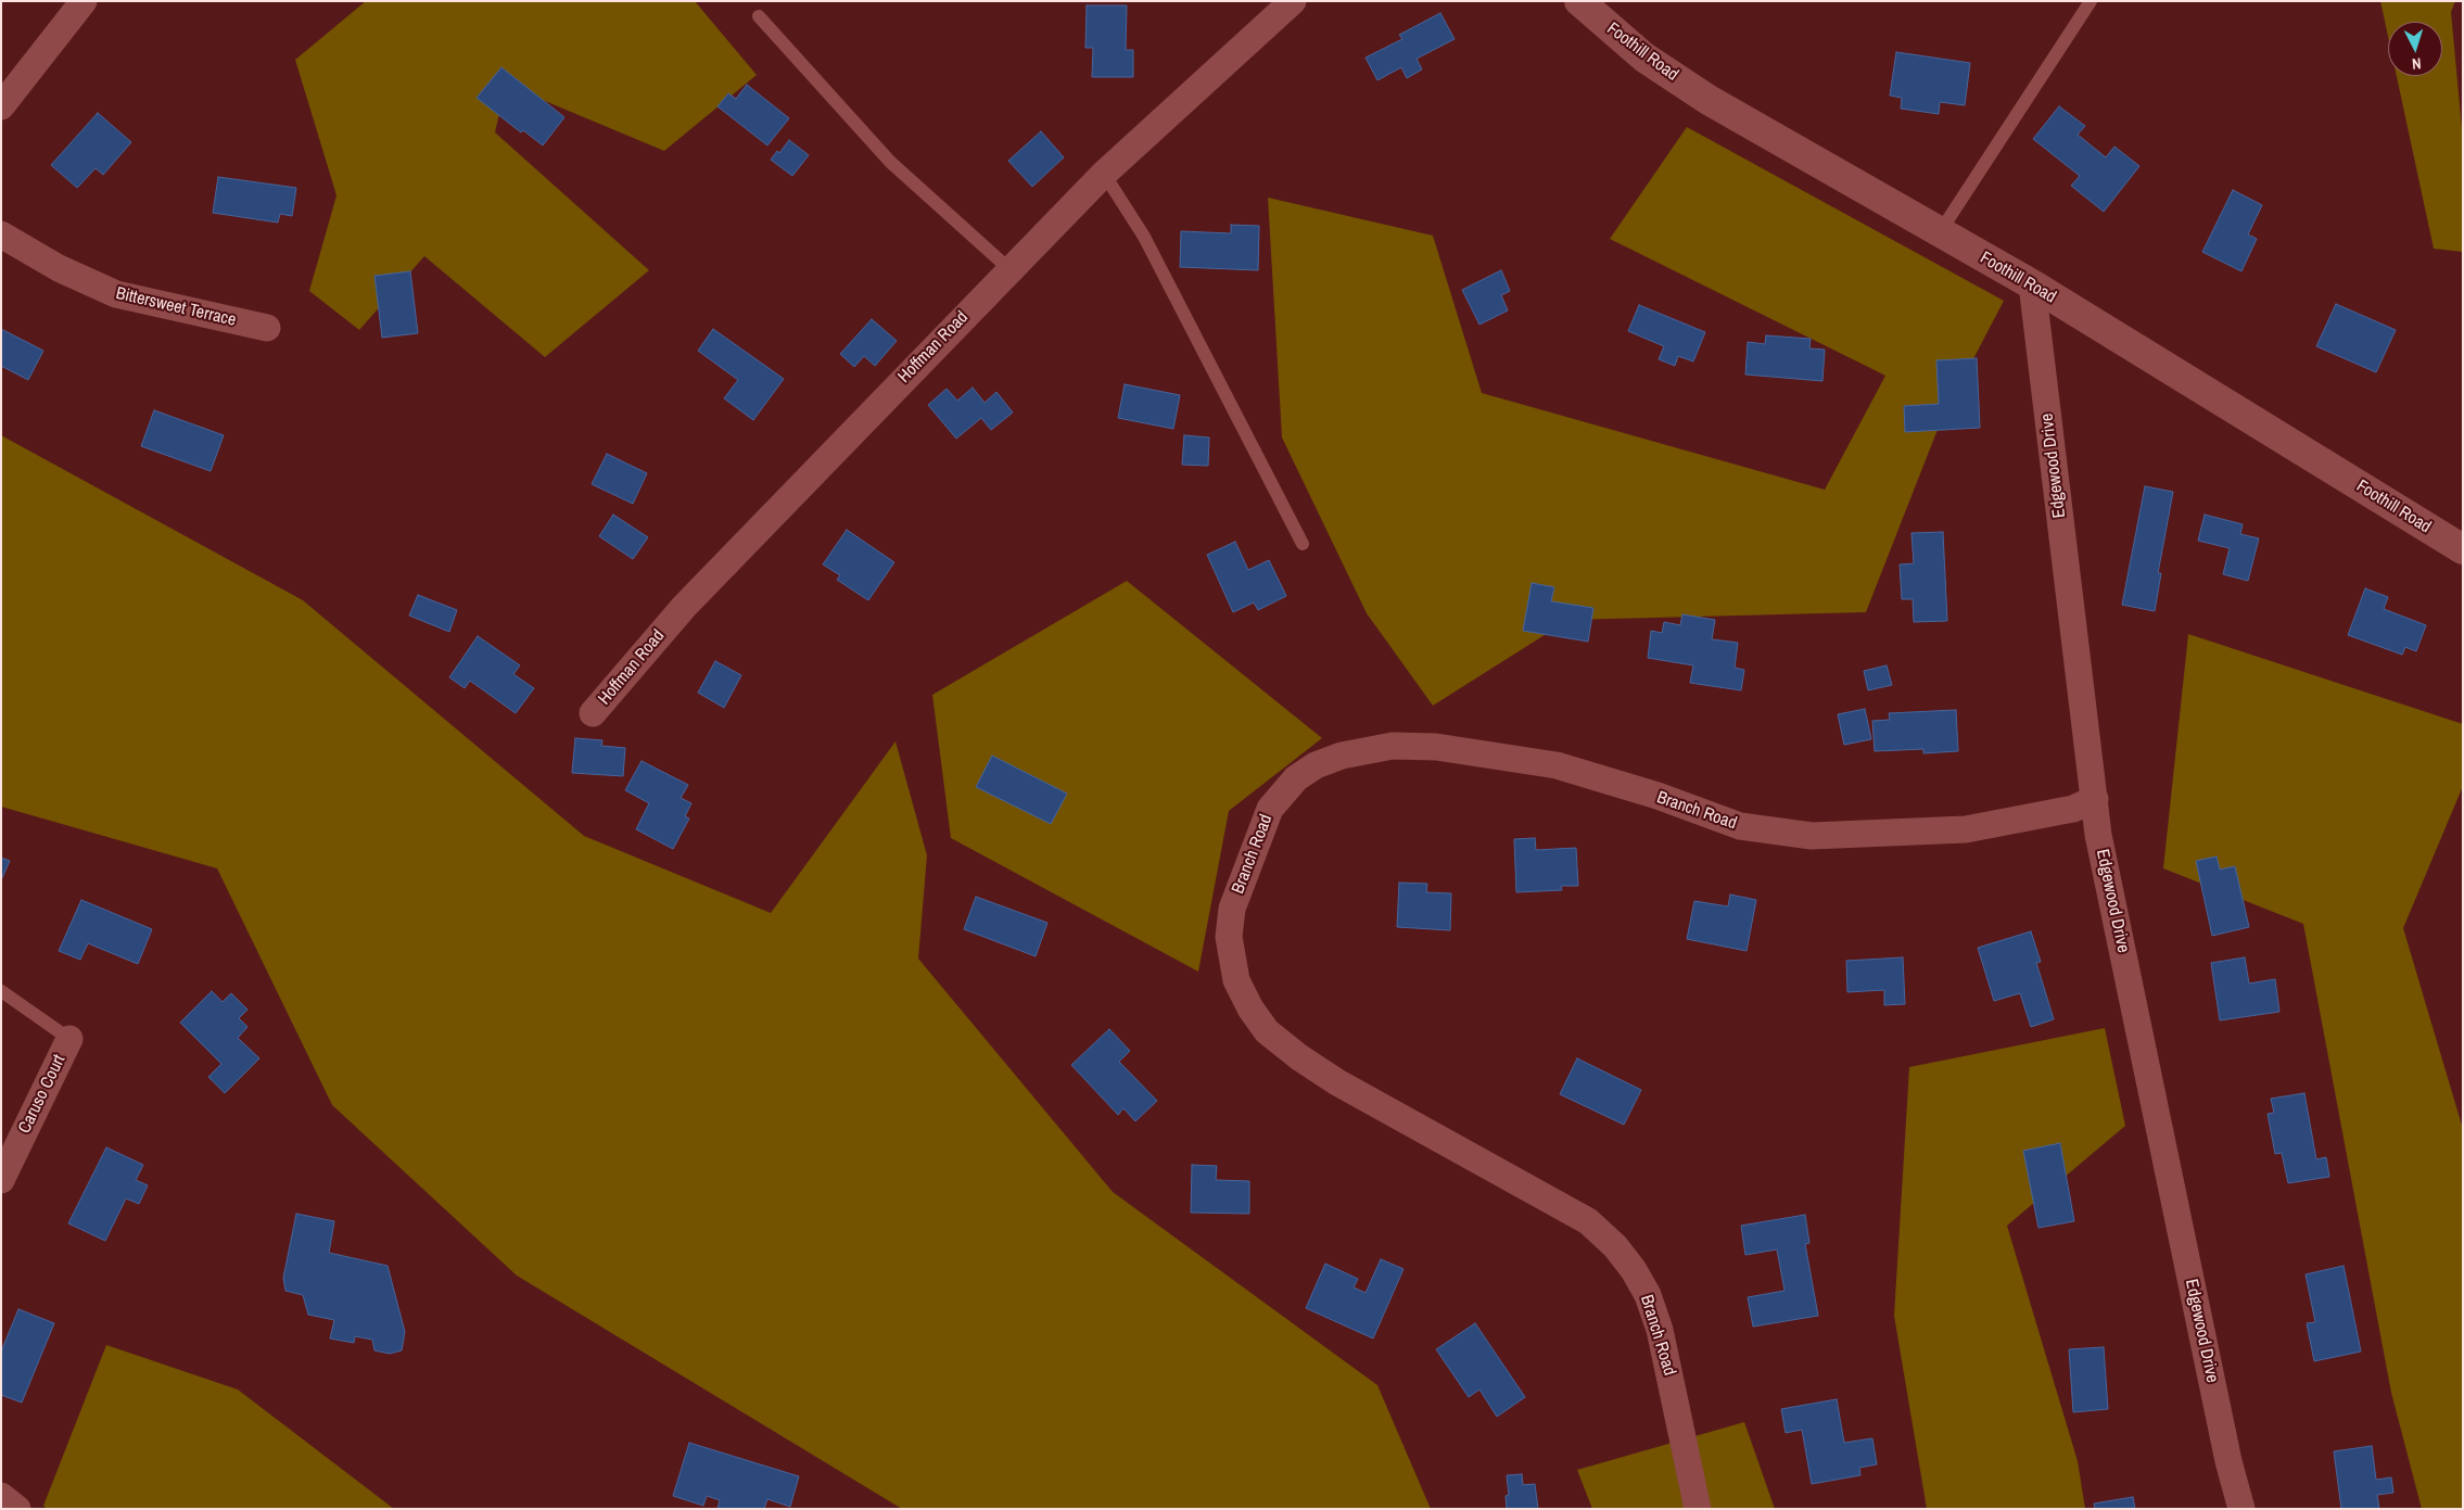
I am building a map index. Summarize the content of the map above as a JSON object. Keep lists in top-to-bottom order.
{
  "streets": {
    "street": [
      "Foothill Road",
      "Bittersweet Terrace",
      "Hoffman Road",
      "Edgewood Drive",
      "Branch Road",
      "Caruso Court"
    ]
  },
  "crossings": [
    ["Foothill Road", "Edgewood Drive"],
    ["Edgewood Drive", "Branch Road"]
  ],
  "north": "bottom"
}
